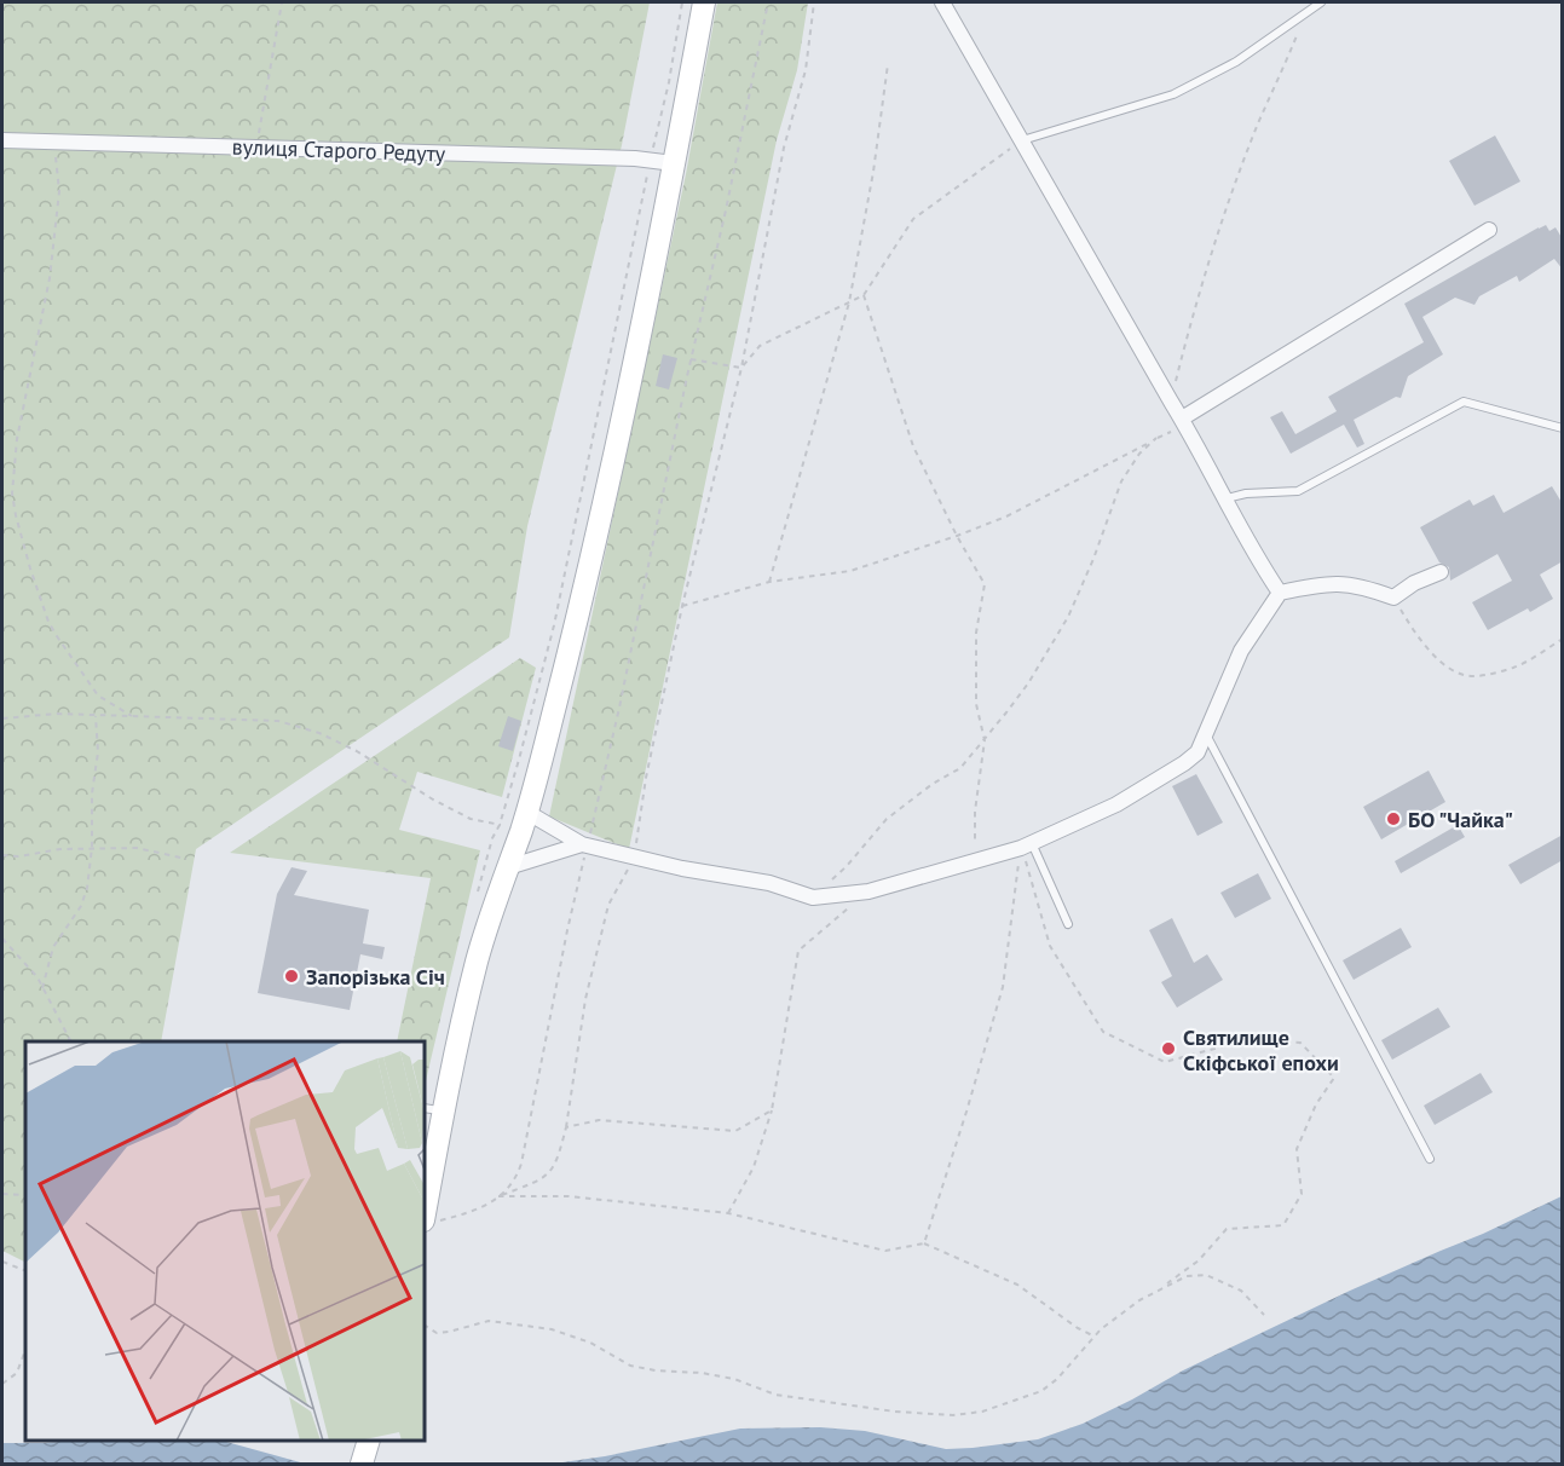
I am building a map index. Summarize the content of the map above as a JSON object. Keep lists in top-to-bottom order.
{
  "streets": {
    "street": ["вулиця Старого Редуту"]
  },
  "places": ["БО \"Чайка\"", "Запорізька Січ", "Святилище Скіфської епохи"]
}
